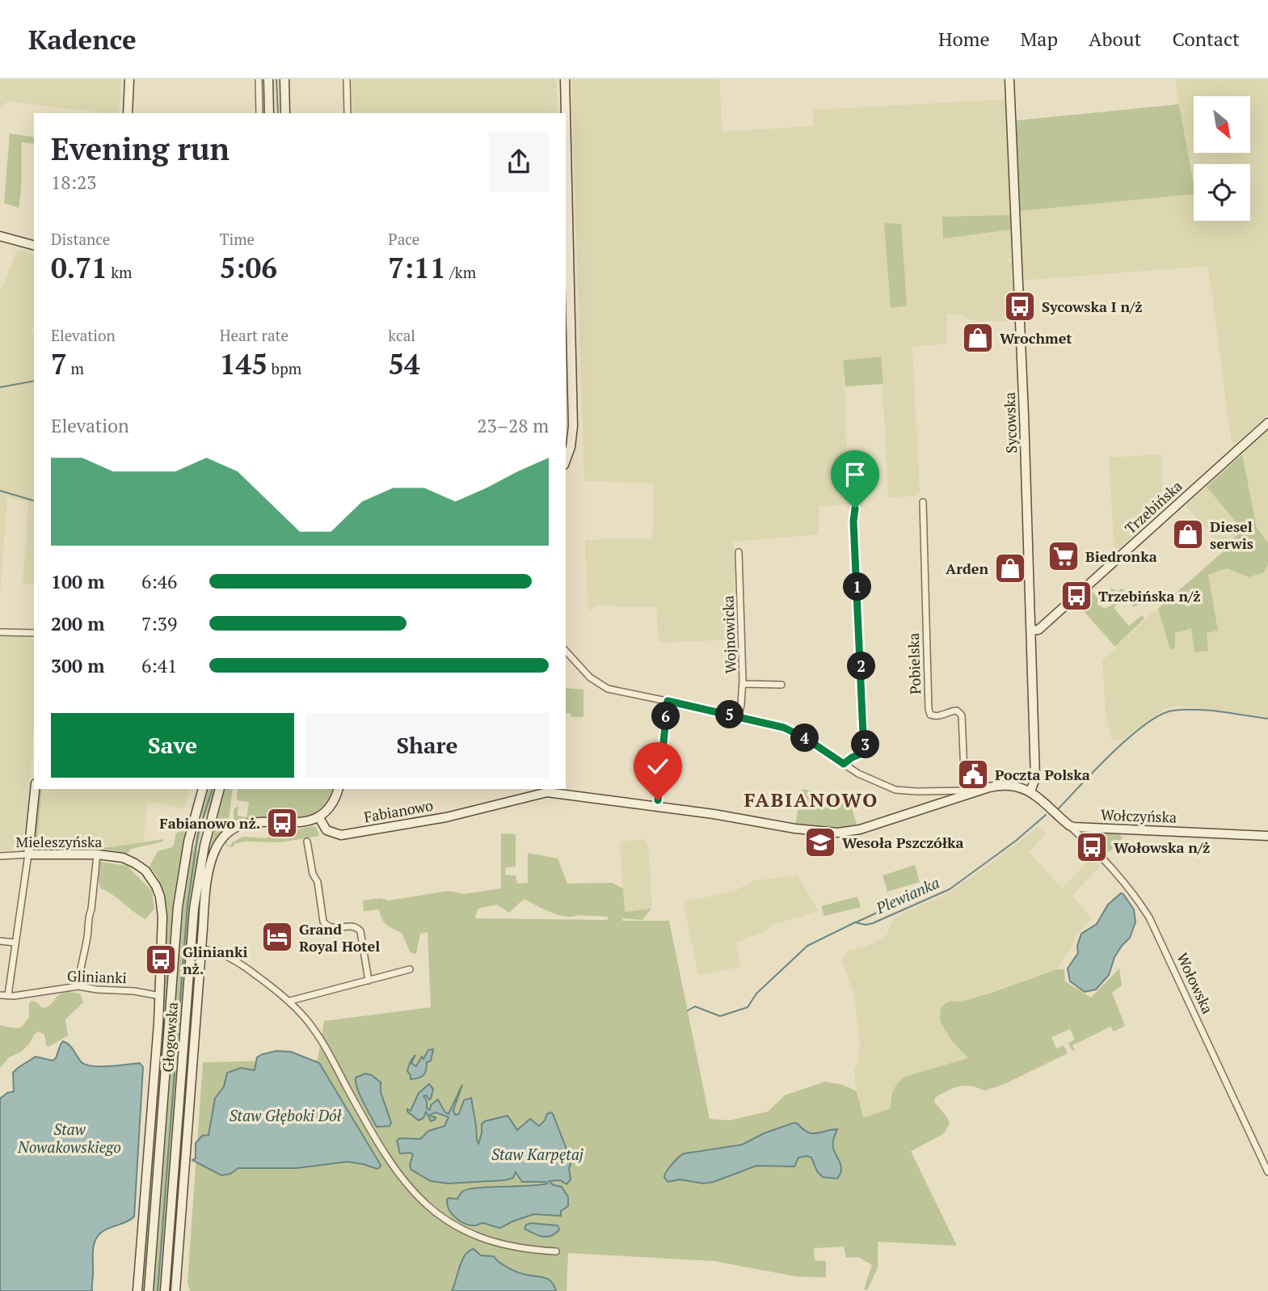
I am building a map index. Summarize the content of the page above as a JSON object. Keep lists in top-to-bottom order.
{
  "streets": {
    "street": [
      "Sycowska",
      "Trzebińska",
      "Wojnowicka",
      "Pobielska",
      "Fabianowo",
      "Wołczyńska",
      "Mieleszyńska",
      "Glinianki",
      "Wołowska",
      "Głogowska"
    ]
  },
  "crossings": [
    ["Sycowska", "Trzebińska"],
    ["Sycowska", "Fabianowo"],
    ["Pobielska", "Fabianowo"],
    ["Fabianowo", "Głogowska"],
    ["Wołczyńska", "Wołowska"],
    ["Mieleszyńska", "Głogowska"],
    ["Glinianki", "Głogowska"]
  ],
  "districts": ["FABIANOWO"],
  "water": [
    "Plewianka",
    "Staw Głęboki Dół",
    "Staw Nowakowskiego",
    "Staw Karpętaj"
  ],
  "places": {
    "bus stop": [
      "Sycowska I n/ż",
      "Trzebińska n/ż",
      "Fabianowo nż.",
      "Wołowska n/ż",
      "Glinianki nż."
    ],
    "shop": ["Wrochmet", "Diesel serwis", "Arden"],
    "supermarket": ["Biedronka"],
    "public building": ["Poczta Polska"],
    "school or university": ["Wesoła Pszczółka"],
    "hotel": ["Grand Royal Hotel"]
  },
  "north": "bottom right",
  "page": {
    "header": "Kadence",
    "nav": [
      "Home",
      "Map",
      "About",
      "Contact"
    ],
    "heading": ["Evening run", "18:23"],
    "stats": [
      ["Distance", "0.71 km"],
      ["Time", "5:06"],
      ["Pace", "7:11 /km"],
      ["Elevation", "7 m"],
      ["Heart rate", "145 bpm"],
      ["kcal", "54"]
    ],
    "chart": ["Elevation", "23–28 m"],
    "list": [
      {
        "name": "100 m",
        "note": "6:46"
      },
      {
        "name": "200 m",
        "note": "7:39"
      },
      {
        "name": "300 m",
        "note": "6:41"
      }
    ],
    "pins": [
      "1",
      "2",
      "5",
      "6",
      "4",
      "3"
    ],
    "buttons": ["Save", "Share"]
  }
}
